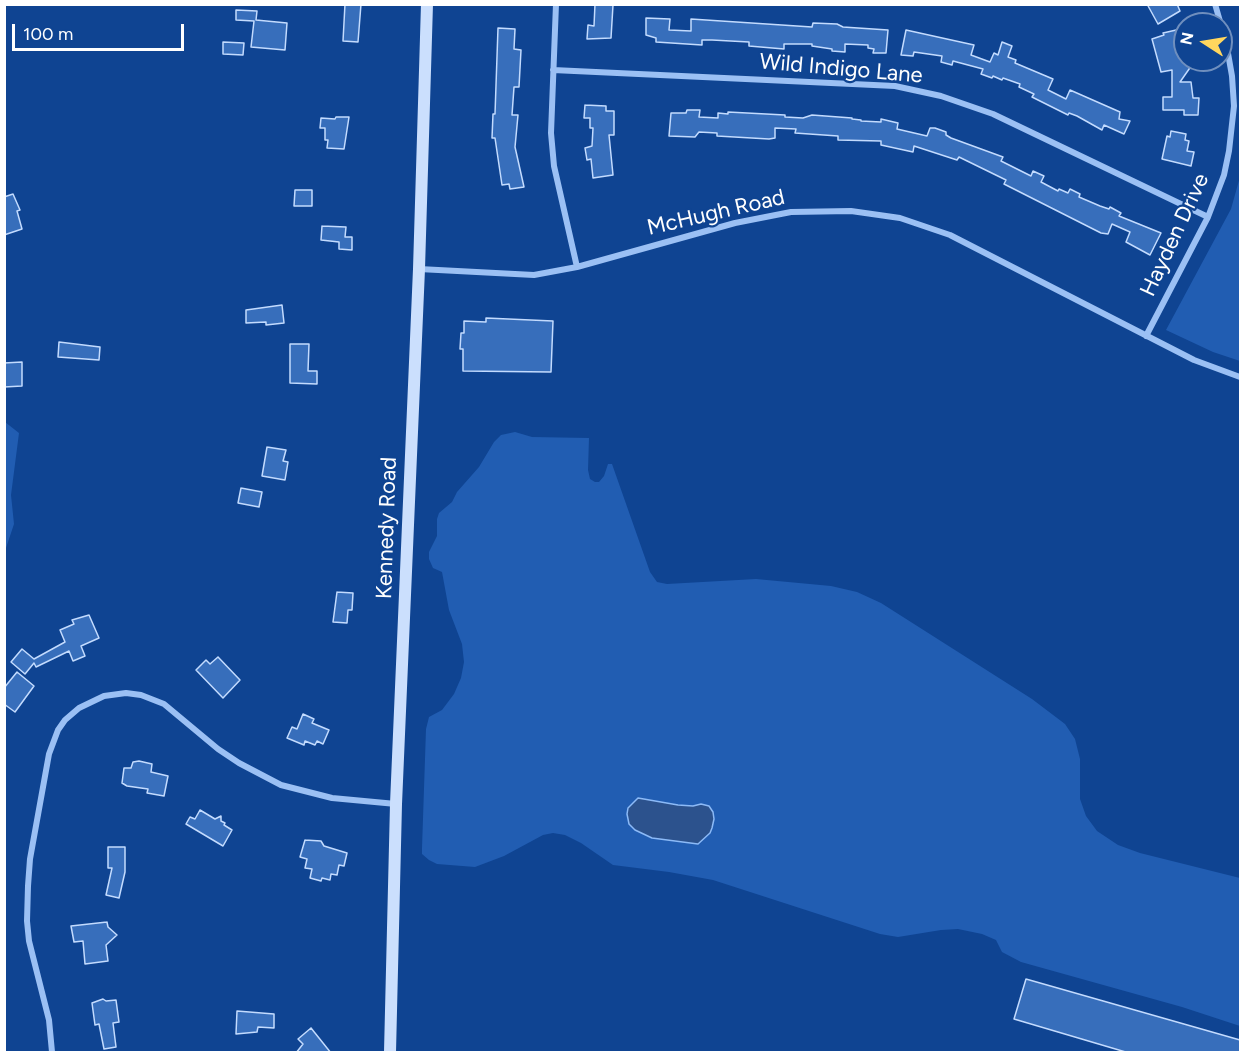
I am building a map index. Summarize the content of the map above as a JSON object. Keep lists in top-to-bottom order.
{
  "streets": {
    "main road": ["Kennedy Road"],
    "street": ["Wild Indigo Lane", "McHugh Road", "Hayden Drive"]
  },
  "crossings": [
    ["Wild Indigo Lane", "Hayden Drive"],
    ["McHugh Road", "Hayden Drive"],
    ["McHugh Road", "Kennedy Road"]
  ],
  "scale_bar": "100 m",
  "north": "left"
}
